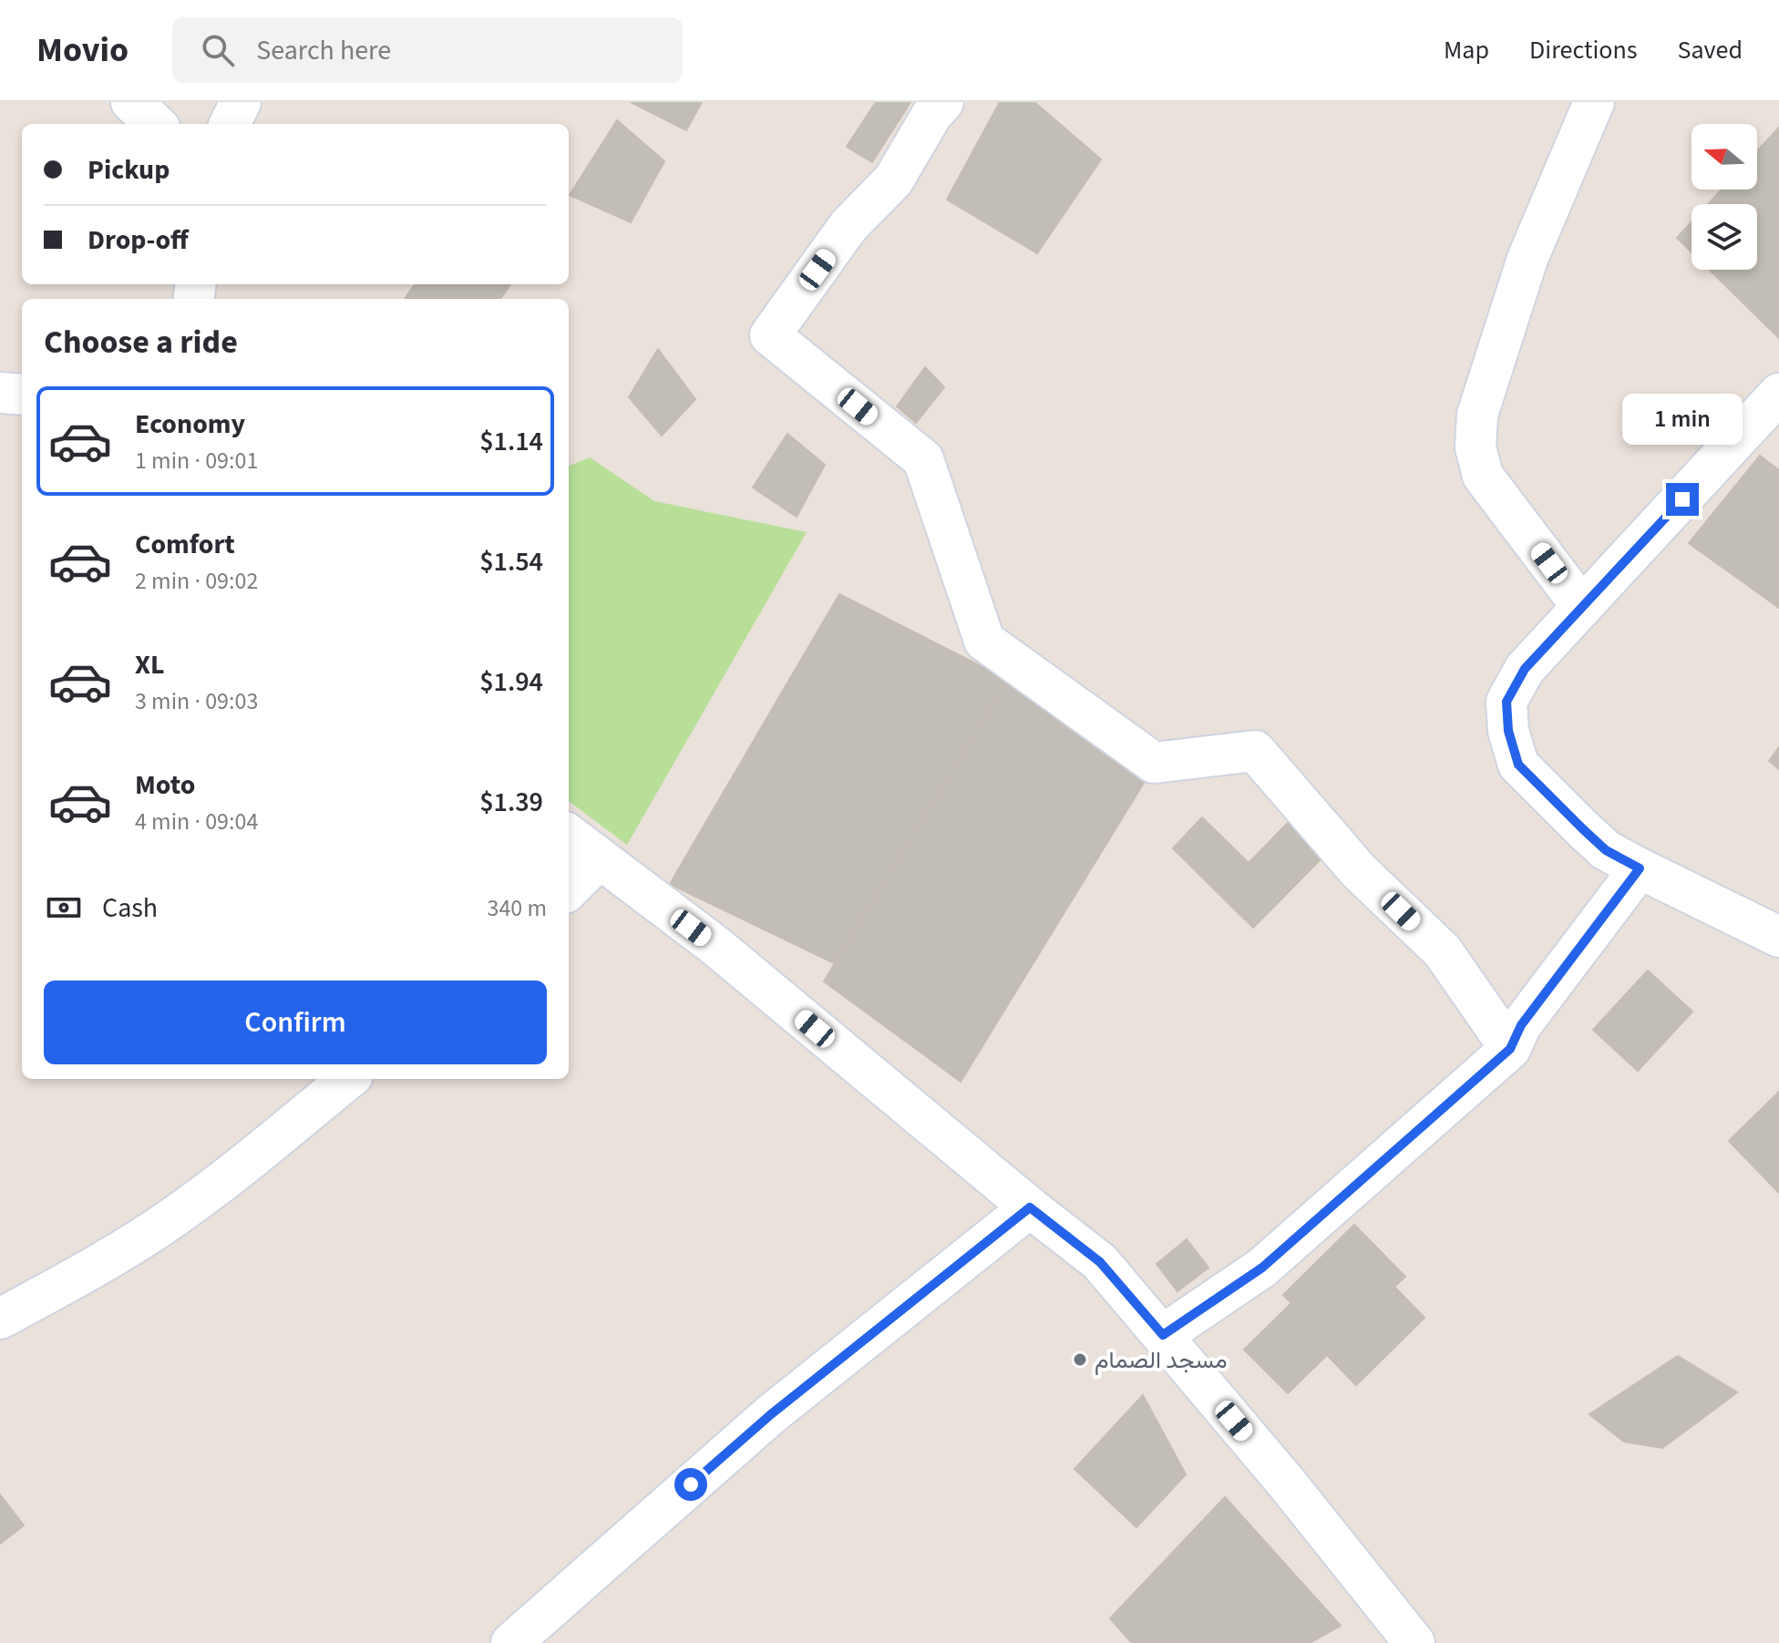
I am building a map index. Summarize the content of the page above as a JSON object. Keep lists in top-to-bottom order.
{
  "places": ["مسجد الصمام"],
  "north": "left",
  "page": {
    "header": "Movio",
    "search": "Search here",
    "nav": ["Map", "Directions", "Saved"],
    "banner": ["Pickup", "Drop-off"],
    "heading": "Choose a ride",
    "list": [
      {
        "name": "Economy",
        "note": "1 min · 09:01",
        "value": "$1.14"
      },
      {
        "name": "Comfort",
        "note": "2 min · 09:02",
        "value": "$1.54"
      },
      {
        "name": "XL",
        "note": "3 min · 09:03",
        "value": "$1.94"
      },
      {
        "name": "Moto",
        "note": "4 min · 09:04",
        "value": "$1.39"
      }
    ],
    "bubble": "1 min",
    "pay": ["Cash", "340 m"],
    "buttons": "Confirm"
  }
}
